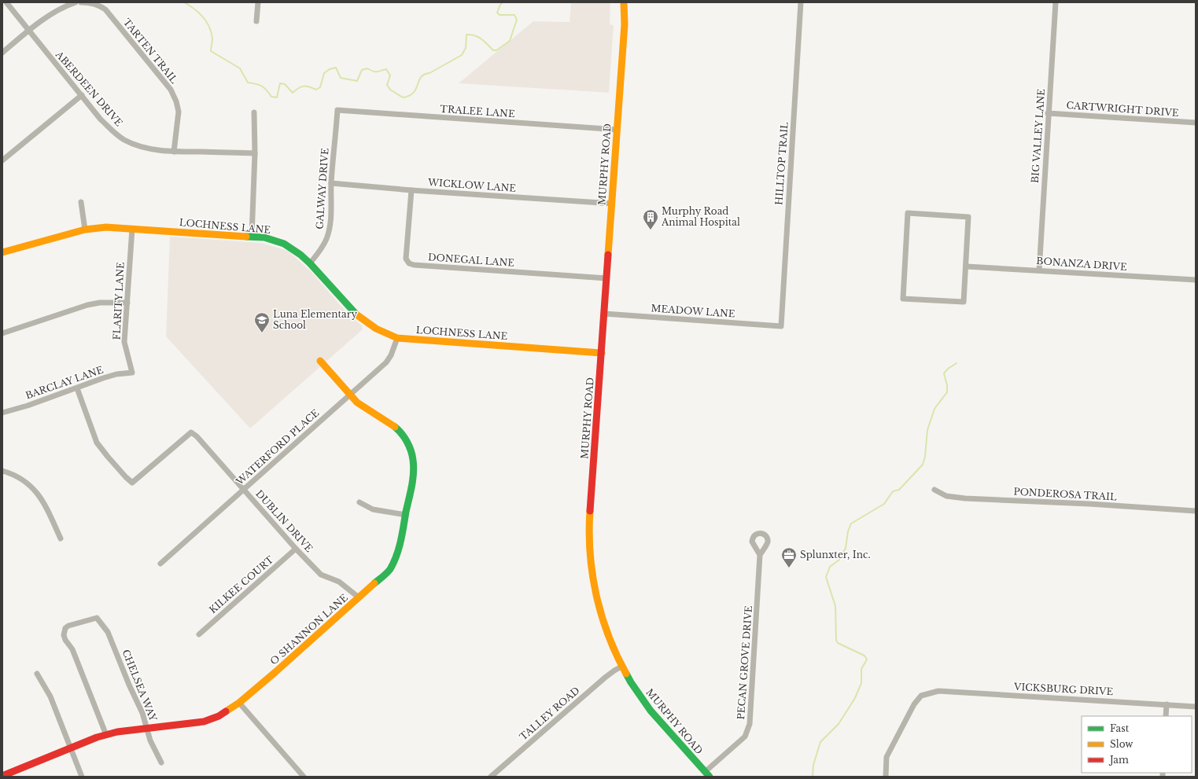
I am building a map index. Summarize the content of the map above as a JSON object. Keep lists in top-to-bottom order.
{
  "streets": {
    "street": [
      "TARTEN TRAIL",
      "ABERDEEN DRIVE",
      "CARTWRIGHT DRIVE",
      "TRALEE LANE",
      "BIG VALLEY LANE",
      "HILLTOP TRAIL",
      "MURPHY ROAD",
      "WICKLOW LANE",
      "GALWAY DRIVE",
      "LOCHNESS LANE",
      "DONEGAL LANE",
      "BONANZA DRIVE",
      "FLARITY LANE",
      "MEADOW LANE",
      "BARCLAY LANE",
      "WATERFORD PLACE",
      "PONDEROSA TRAIL",
      "DUBLIN DRIVE",
      "KILKEE COURT",
      "O SHANNON LANE",
      "PECAN GROVE DRIVE",
      "CHELSEA WAY",
      "VICKSBURG DRIVE",
      "TALLEY ROAD"
    ]
  },
  "crossings": [
    ["TARTEN TRAIL", "ABERDEEN DRIVE"],
    ["CARTWRIGHT DRIVE", "BIG VALLEY LANE"],
    ["TRALEE LANE", "MURPHY ROAD"],
    ["TRALEE LANE", "GALWAY DRIVE"],
    ["BIG VALLEY LANE", "BONANZA DRIVE"],
    ["HILLTOP TRAIL", "MEADOW LANE"],
    ["MURPHY ROAD", "WICKLOW LANE"],
    ["MURPHY ROAD", "LOCHNESS LANE"],
    ["MURPHY ROAD", "DONEGAL LANE"],
    ["MURPHY ROAD", "MEADOW LANE"],
    ["MURPHY ROAD", "PECAN GROVE DRIVE"],
    ["MURPHY ROAD", "TALLEY ROAD"],
    ["WICKLOW LANE", "GALWAY DRIVE"],
    ["WICKLOW LANE", "DONEGAL LANE"],
    ["GALWAY DRIVE", "LOCHNESS LANE"],
    ["LOCHNESS LANE", "FLARITY LANE"],
    ["LOCHNESS LANE", "WATERFORD PLACE"],
    ["FLARITY LANE", "BARCLAY LANE"],
    ["BARCLAY LANE", "DUBLIN DRIVE"],
    ["WATERFORD PLACE", "DUBLIN DRIVE"],
    ["WATERFORD PLACE", "O SHANNON LANE"],
    ["DUBLIN DRIVE", "KILKEE COURT"],
    ["DUBLIN DRIVE", "O SHANNON LANE"],
    ["O SHANNON LANE", "CHELSEA WAY"]
  ],
  "places": {
    "building": ["Murphy Road Animal Hospital"],
    "school or university": ["Luna Elementary School"],
    "office": ["Splunxter, Inc."]
  },
  "legend": ["Fast", "Slow", "Jam"]
}
